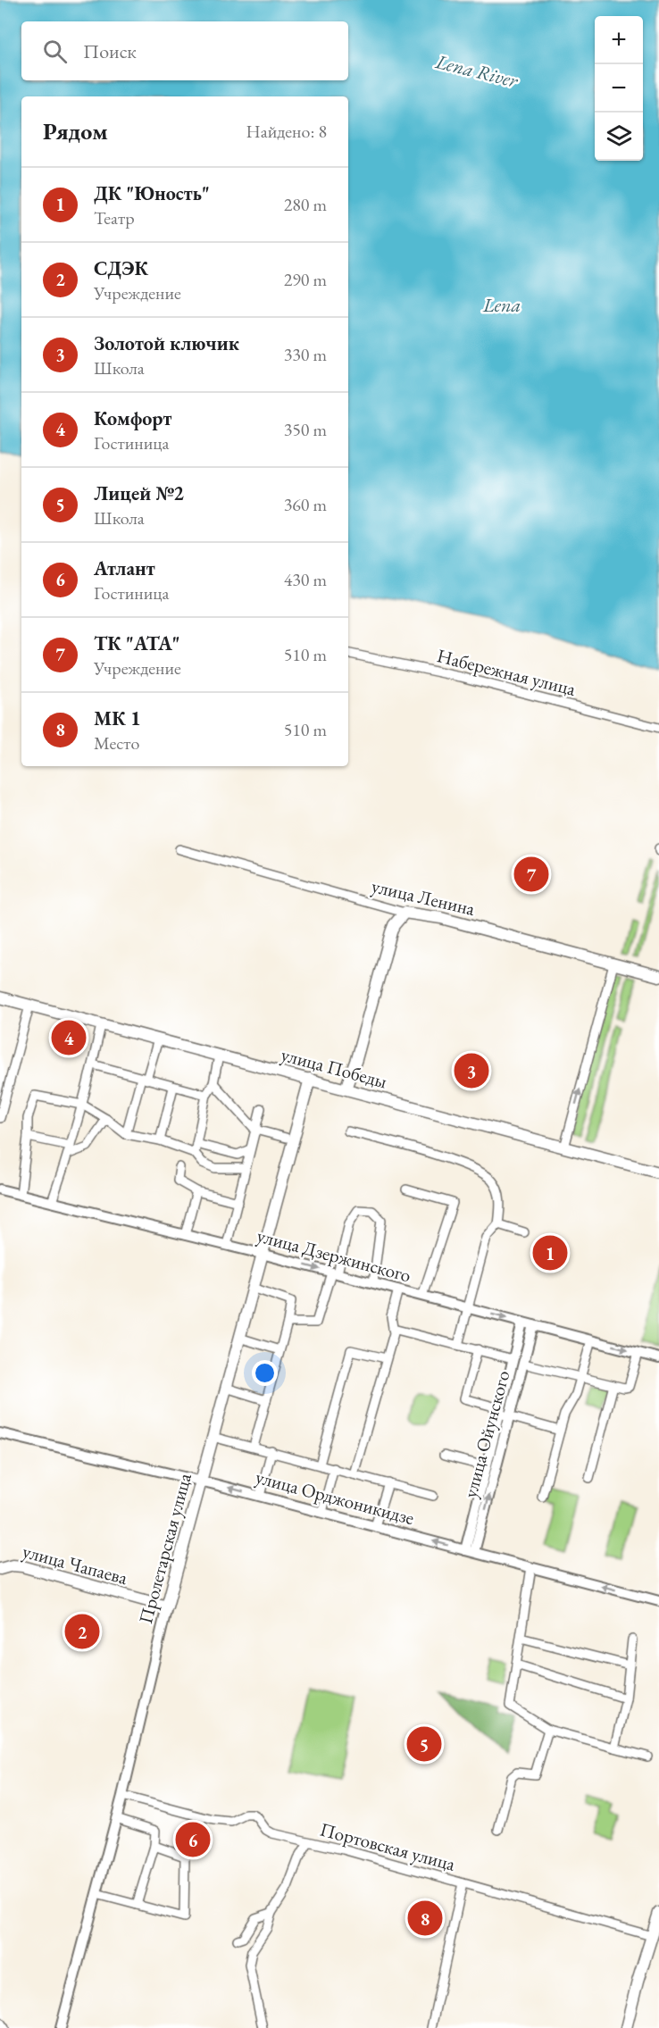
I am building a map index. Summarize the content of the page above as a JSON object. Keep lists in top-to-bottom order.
{
  "streets": {
    "main road": [
      "улица Ленина",
      "улица Победы",
      "Пролетарская улица",
      "улица Чапаева"
    ],
    "street": [
      "Набережная улица",
      "улица Дзержинского",
      "улица Ойунского",
      "улица Орджоникидзе",
      "Портовская улица"
    ]
  },
  "crossings": [
    ["улица Победы", "Пролетарская улица"],
    ["улица Дзержинского", "улица Ойунского"],
    ["улица Дзержинского", "Пролетарская улица"],
    ["улица Ойунского", "улица Орджоникидзе"],
    ["улица Орджоникидзе", "Пролетарская улица"],
    ["Пролетарская улица", "улица Чапаева"],
    ["Пролетарская улица", "Портовская улица"]
  ],
  "water": ["Lena River", "Lena"],
  "page": {
    "map_buttons": ["+", "−"],
    "search": "Поиск",
    "heading": ["Рядом", "Найдено: 8"],
    "list": [
      {
        "mark": "1",
        "name": "ДК \"Юность\"",
        "note": "Театр",
        "value": "280 m"
      },
      {
        "mark": "2",
        "name": "СДЭК",
        "note": "Учреждение",
        "value": "290 m"
      },
      {
        "mark": "3",
        "name": "Золотой ключик",
        "note": "Школа",
        "value": "330 m"
      },
      {
        "mark": "4",
        "name": "Комфорт",
        "note": "Гостиница",
        "value": "350 m"
      },
      {
        "mark": "5",
        "name": "Лицей №2",
        "note": "Школа",
        "value": "360 m"
      },
      {
        "mark": "6",
        "name": "Атлант",
        "note": "Гостиница",
        "value": "430 m"
      },
      {
        "mark": "7",
        "name": "ТК \"АТА\"",
        "note": "Учреждение",
        "value": "510 m"
      },
      {
        "mark": "8",
        "name": "МК 1",
        "note": "Место",
        "value": "510 m"
      }
    ],
    "pins": [
      "7",
      "4",
      "3",
      "1",
      "2",
      "5",
      "6",
      "8"
    ]
  }
}
